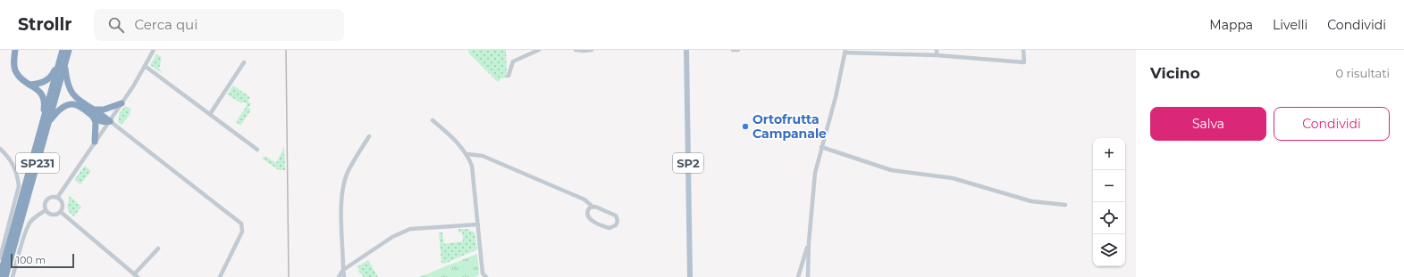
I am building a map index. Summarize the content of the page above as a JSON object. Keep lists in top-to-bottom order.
{
  "streets": {
    "highway": ["SP231"],
    "main road": ["SP2"]
  },
  "places": ["Ortofrutta Campanale"],
  "scale_bar": "100 m",
  "page": {
    "header": "Strollr",
    "search": "Cerca qui",
    "nav": ["Mappa", "Livelli", "Condividi"],
    "heading": ["Vicino", "0 risultati"],
    "buttons": ["Salva", "Condividi"],
    "map_buttons": ["+", "−"],
    "scale": "100 m"
  }
}
